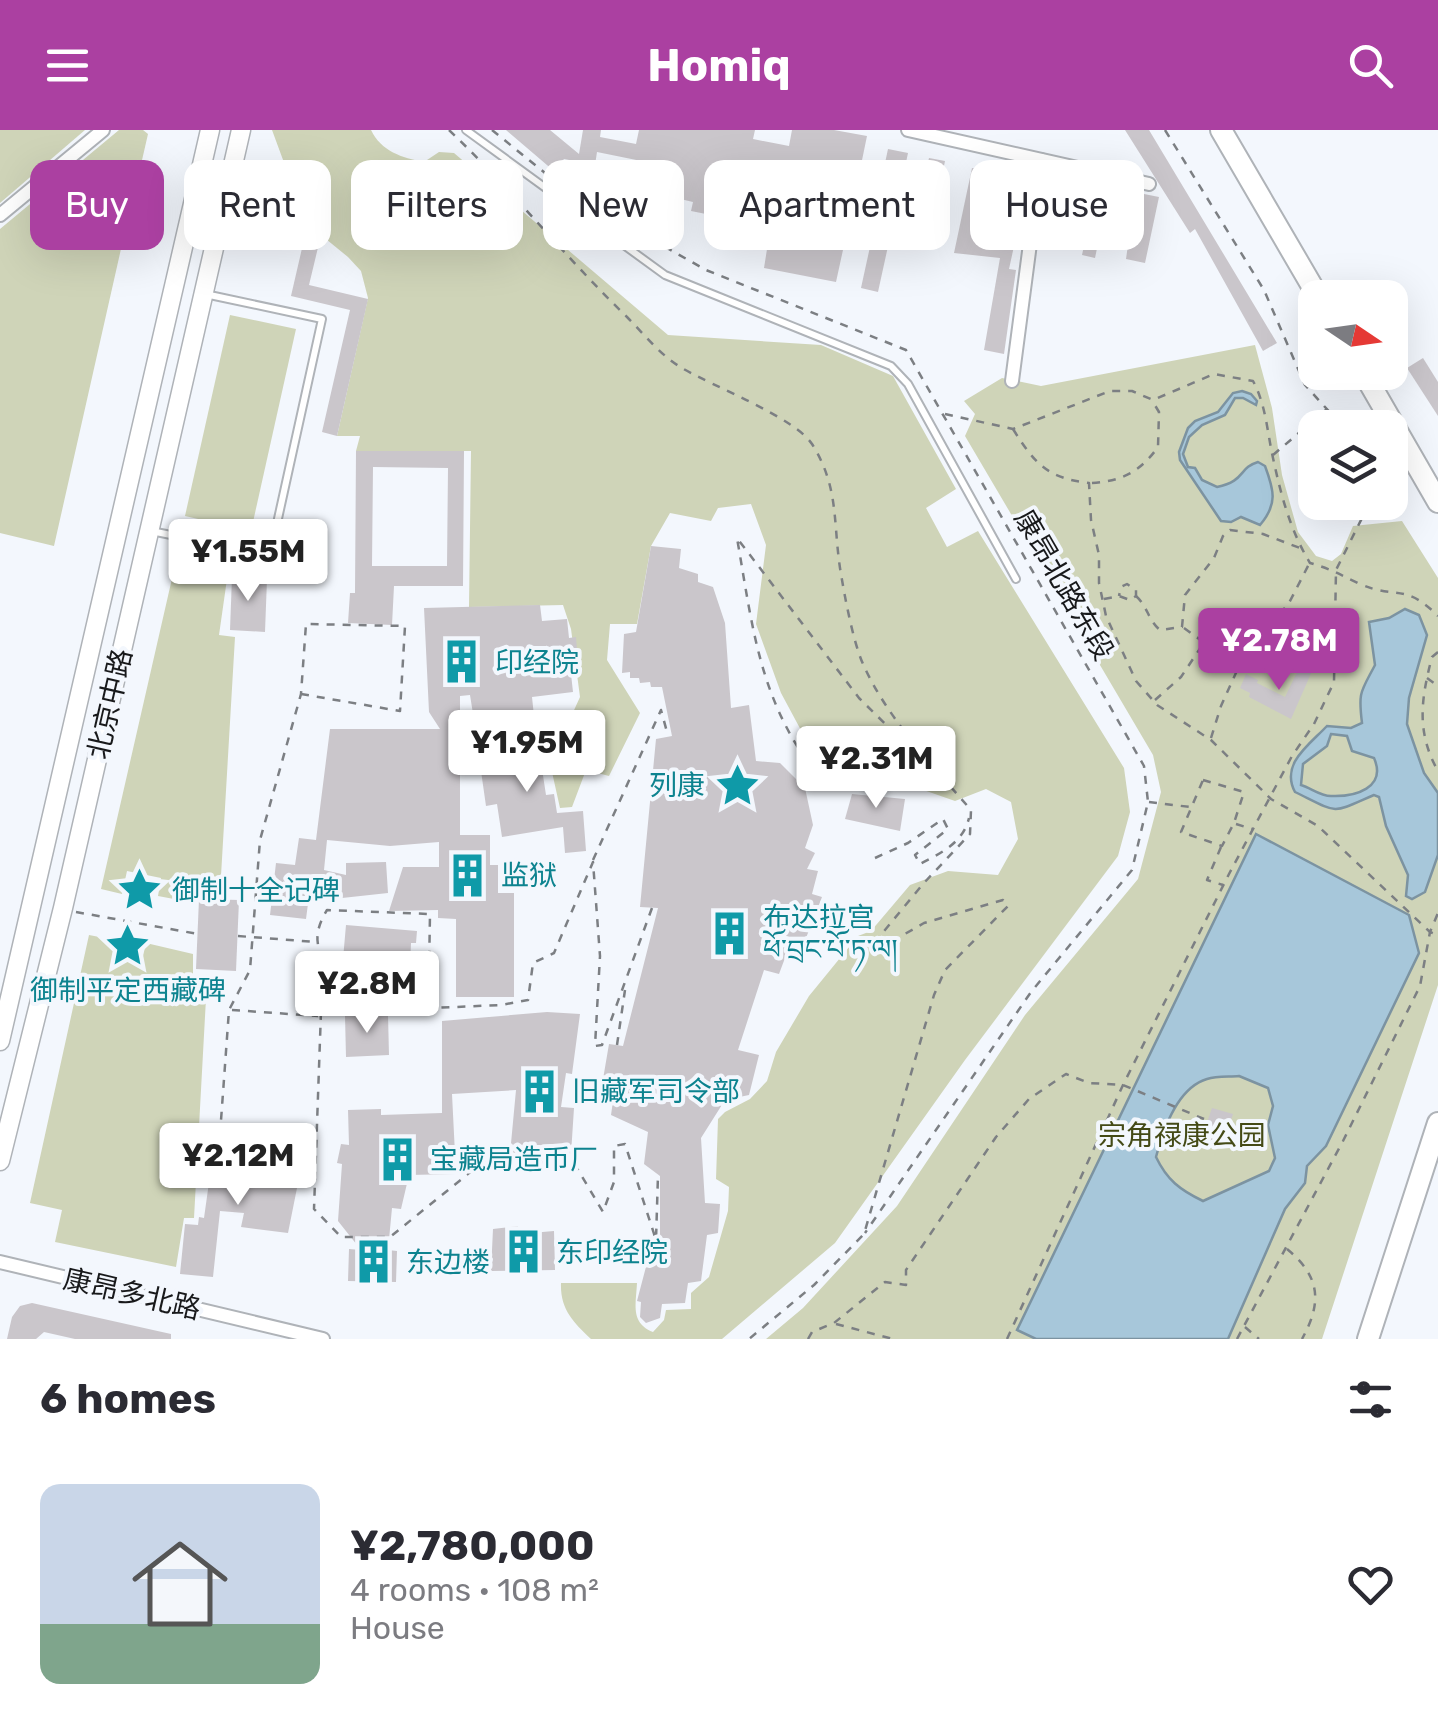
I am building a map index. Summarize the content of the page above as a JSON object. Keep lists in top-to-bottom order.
{
  "streets": {
    "main road": ["北京中路"],
    "street": ["康昂多北路"],
    "path": ["康昂北路东段"]
  },
  "parks": ["宗角禄康公园"],
  "places": {
    "building": [
      "印经院",
      "监狱",
      "布达拉宫 ཕོ་བྲང་པོ་ཏ་ལ།",
      "旧藏军司令部",
      "宝藏局造币厂",
      "东印经院",
      "东边楼"
    ],
    "place": ["列康", "御制十全记碑", "御制平定西藏碑"]
  },
  "north": "right",
  "page": {
    "header": "Homiq",
    "chip": [
      "Buy",
      "Rent",
      "Filters",
      "New",
      "Apartment",
      "House"
    ],
    "price": [
      "¥1.55M",
      "¥2.78M",
      "¥1.95M",
      "¥2.31M",
      "¥2.8M",
      "¥2.12M"
    ],
    "heading": "6 homes",
    "list": [
      {
        "name": "¥2,780,000",
        "note": "4 rooms · 108 m² · House"
      }
    ]
  }
}
